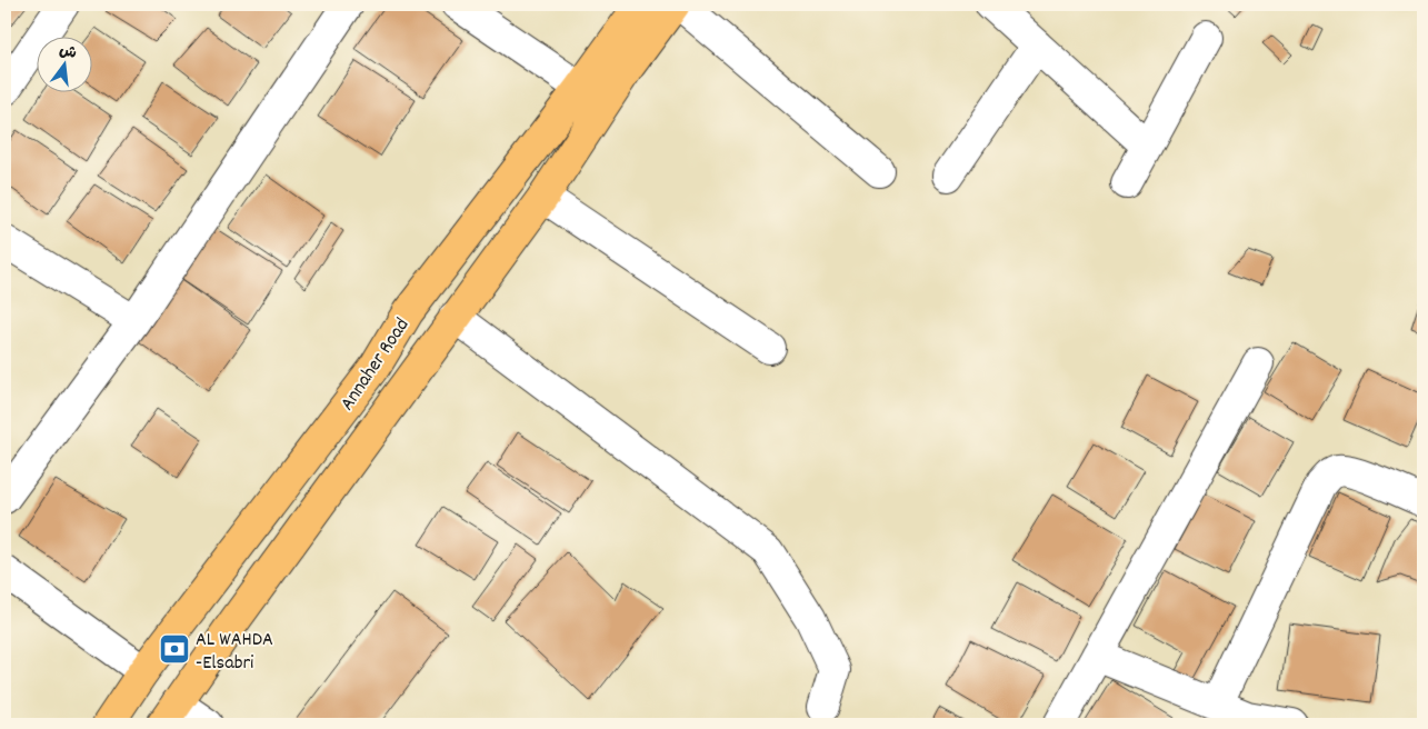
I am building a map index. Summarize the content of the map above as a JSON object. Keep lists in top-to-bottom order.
{
  "streets": {
    "main road": ["Annaher Road"]
  },
  "places": {
    "bank": ["AL WAHDA -Elsabri"]
  },
  "north": "top"
}
